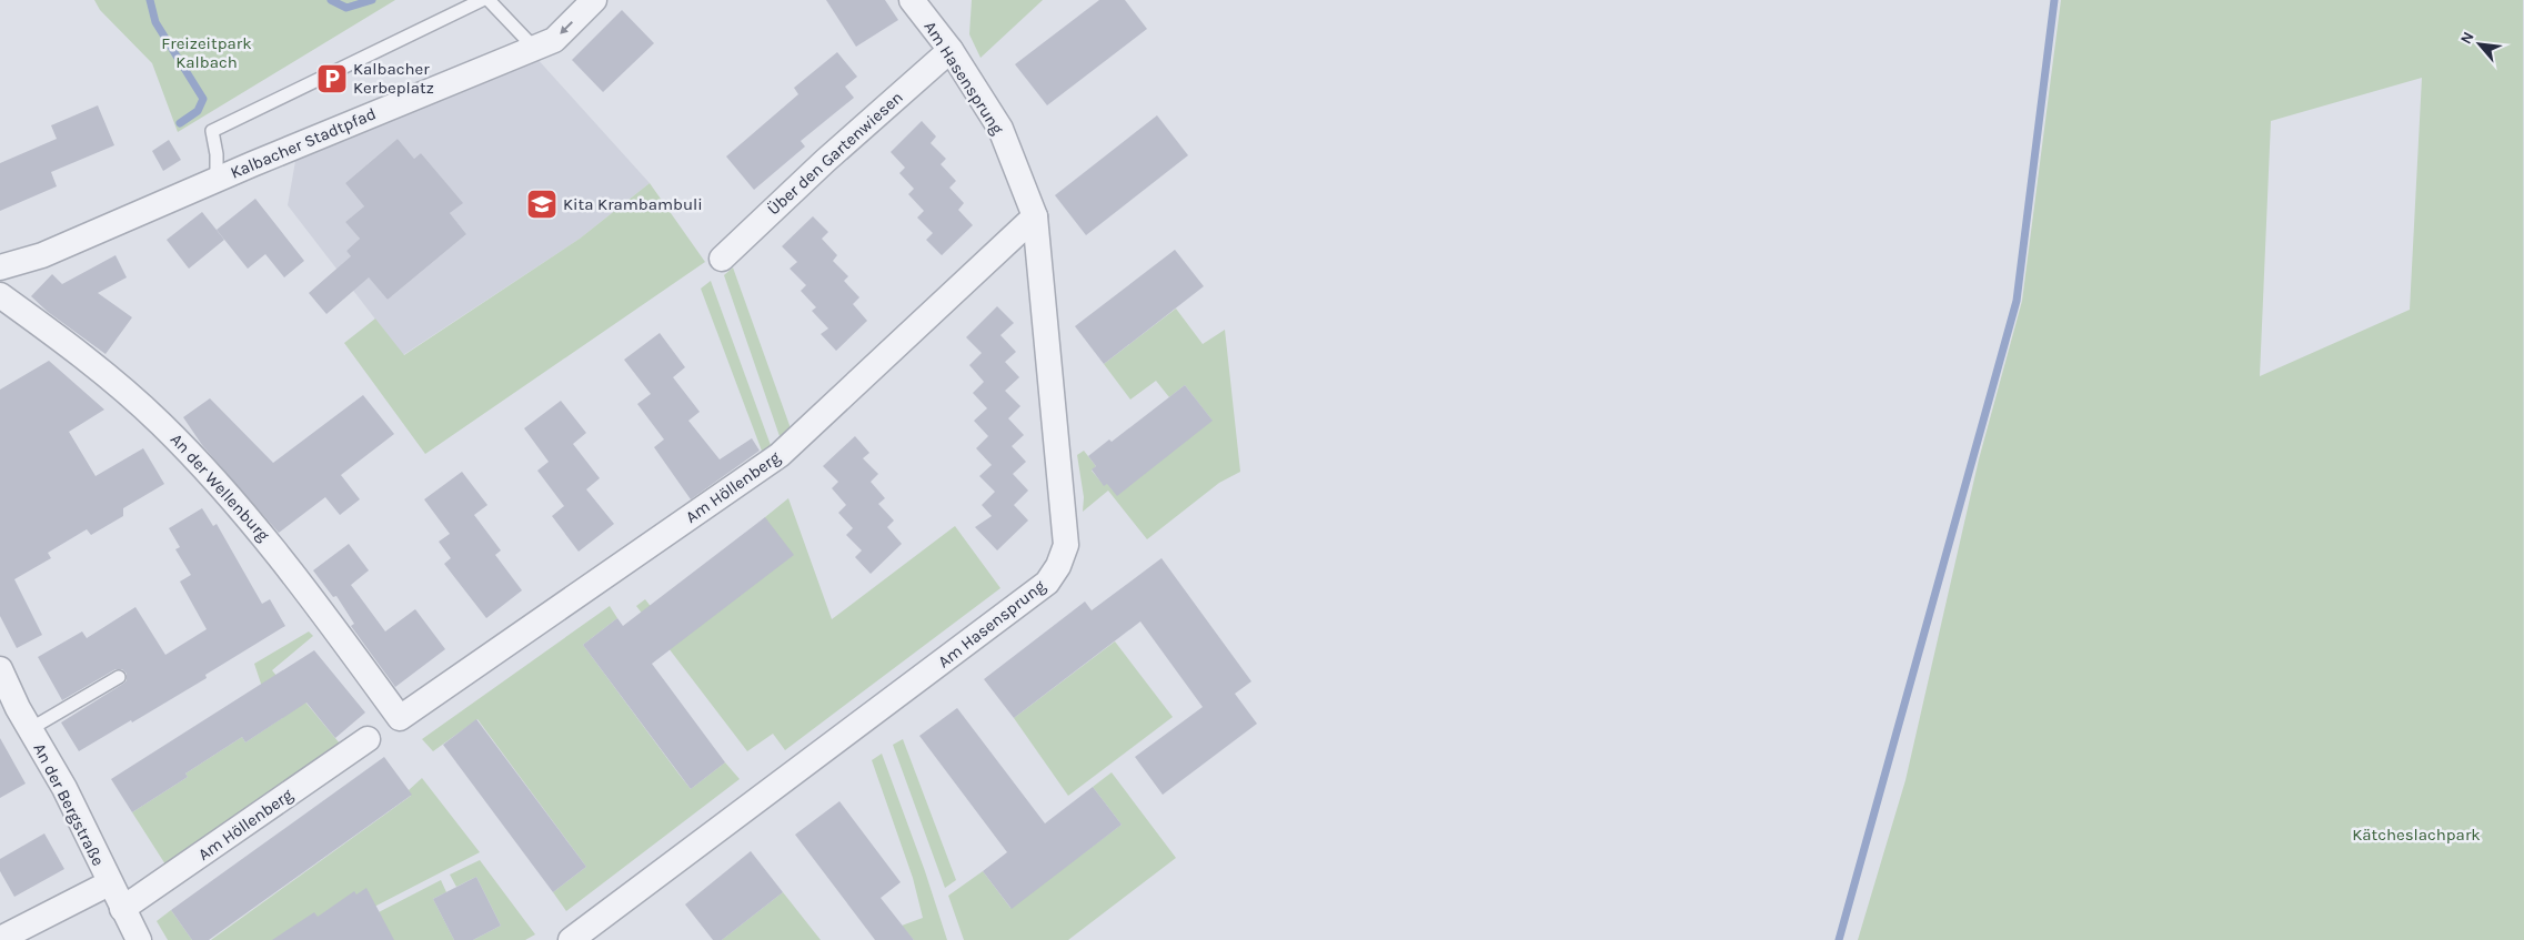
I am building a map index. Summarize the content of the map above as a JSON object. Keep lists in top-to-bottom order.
{
  "streets": {
    "street": [
      "Am Hasensprung",
      "Kalbacher Stadtpfad",
      "Über den Gartenwiesen",
      "An der Wellenburg",
      "Am Höllenberg",
      "An der Bergstraße"
    ]
  },
  "crossings": [
    ["Am Hasensprung", "Über den Gartenwiesen"],
    ["Am Hasensprung", "Am Höllenberg"],
    ["An der Wellenburg", "Am Höllenberg"],
    ["Am Höllenberg", "An der Bergstraße"]
  ],
  "parks": ["Freizeitpark Kalbach", "Kätcheslachpark"],
  "places": {
    "parking": ["Kalbacher Kerbeplatz"],
    "school or university": ["Kita Krambambuli"]
  },
  "north": "top left"
}
